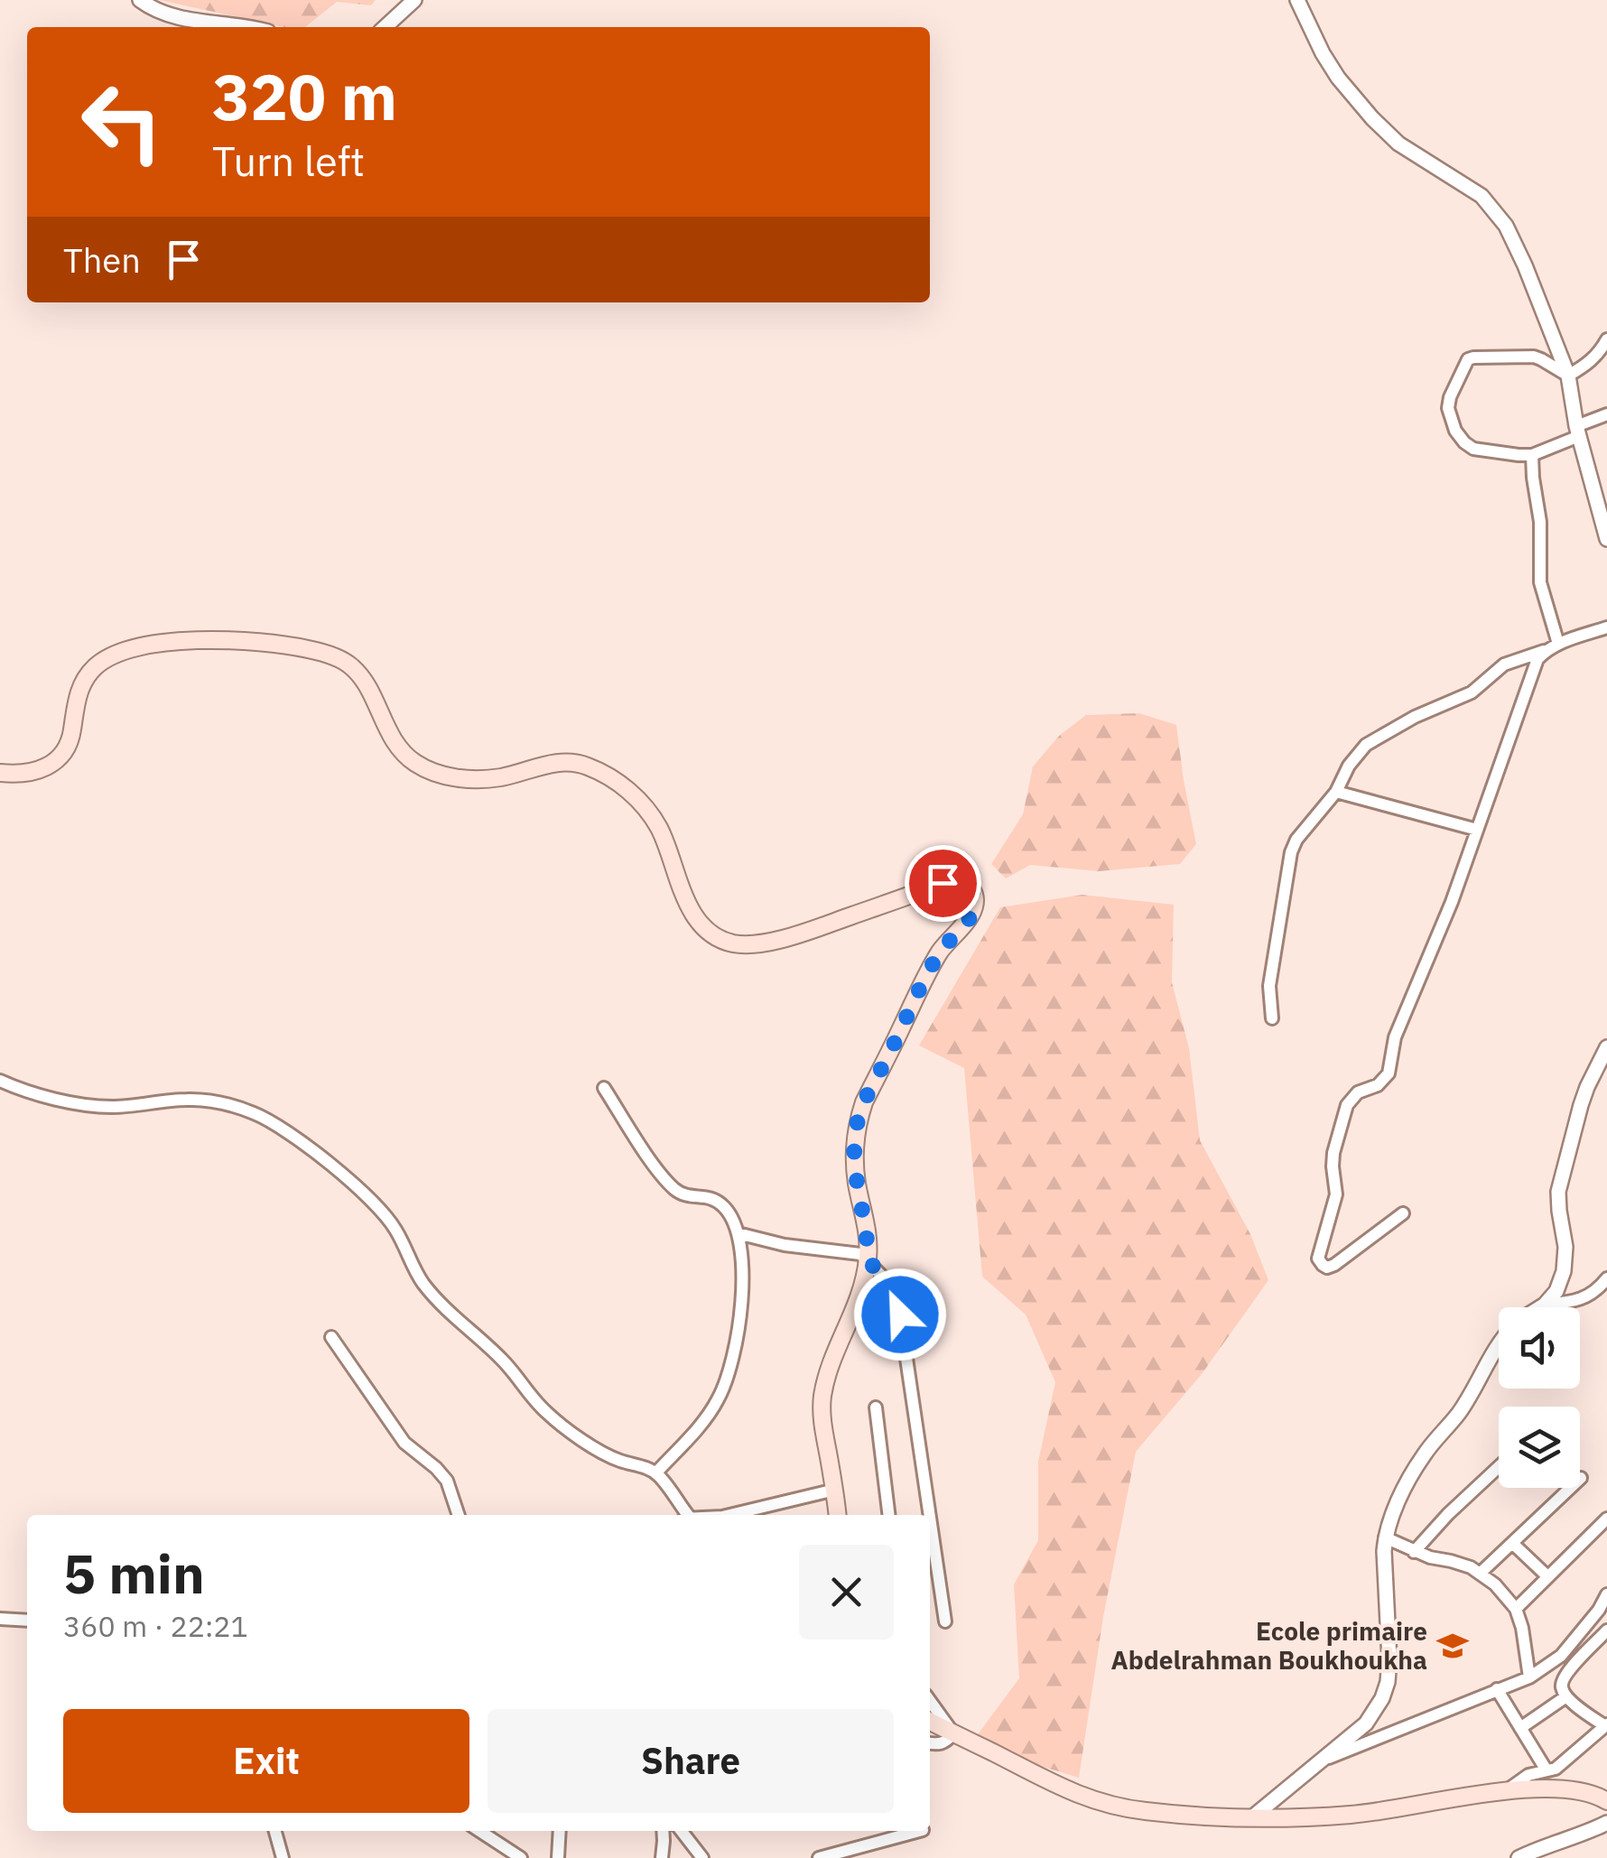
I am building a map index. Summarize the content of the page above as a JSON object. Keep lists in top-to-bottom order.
{
  "places": {
    "school or university": ["Ecole primaire Abdelrahman Boukhoukha"]
  },
  "page": {
    "turn": ["320 m", "Turn left"],
    "then": "Then",
    "heading": ["5 min", "360 m · 22:21"],
    "buttons": ["Exit", "Share"]
  }
}
